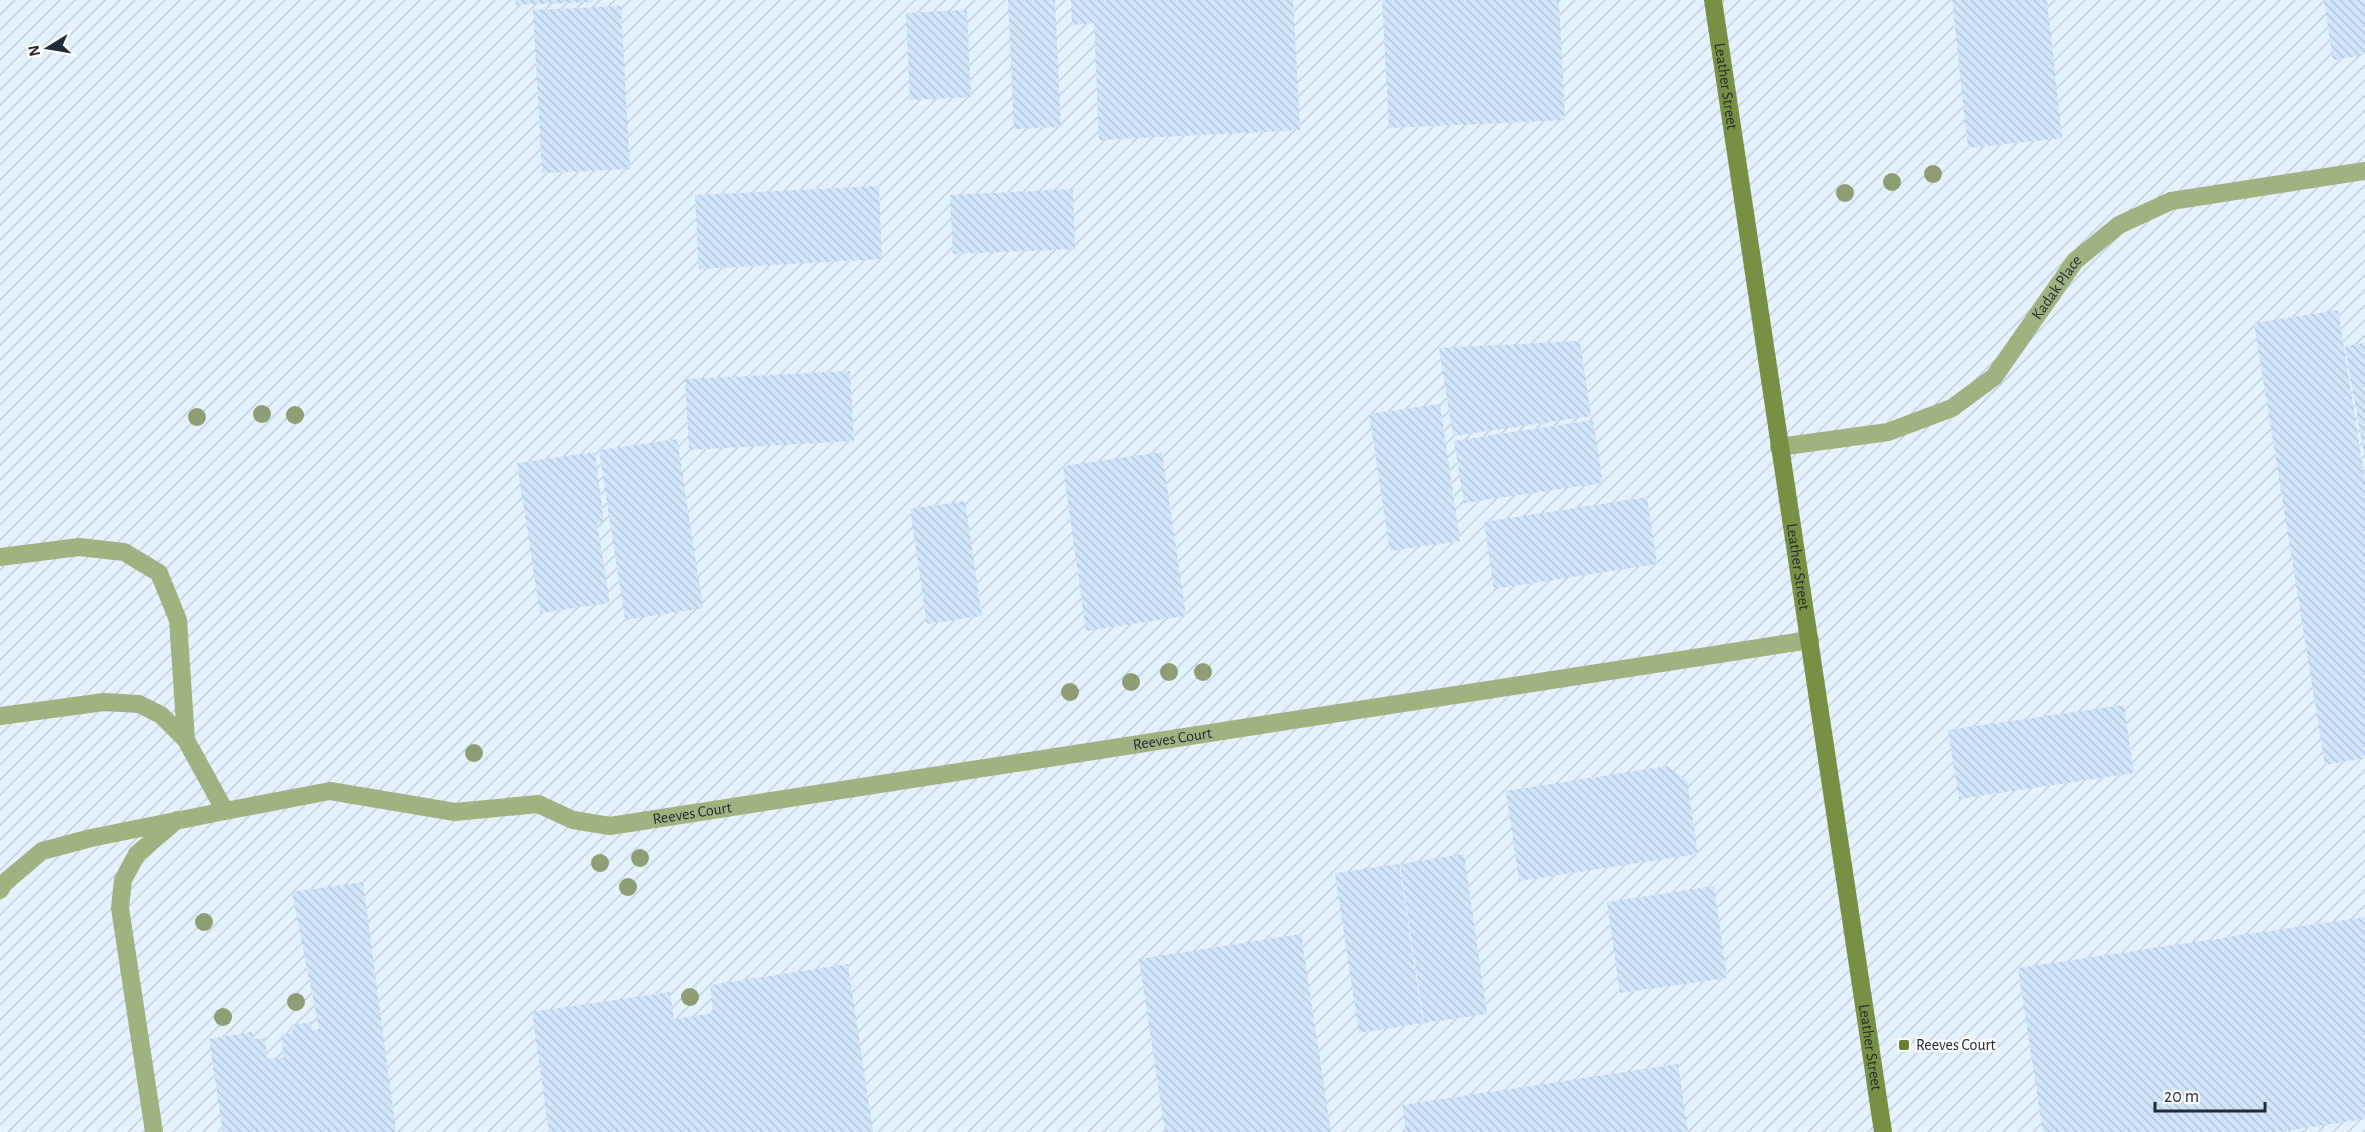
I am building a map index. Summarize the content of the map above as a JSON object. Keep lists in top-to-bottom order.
{
  "streets": {
    "street": ["Leather Street", "Kadak Place", "Reeves Court"]
  },
  "crossings": [
    ["Leather Street", "Kadak Place"],
    ["Leather Street", "Reeves Court"]
  ],
  "places": {
    "transit": ["Reeves Court"]
  },
  "scale_bar": "20 m",
  "north": "left"
}
